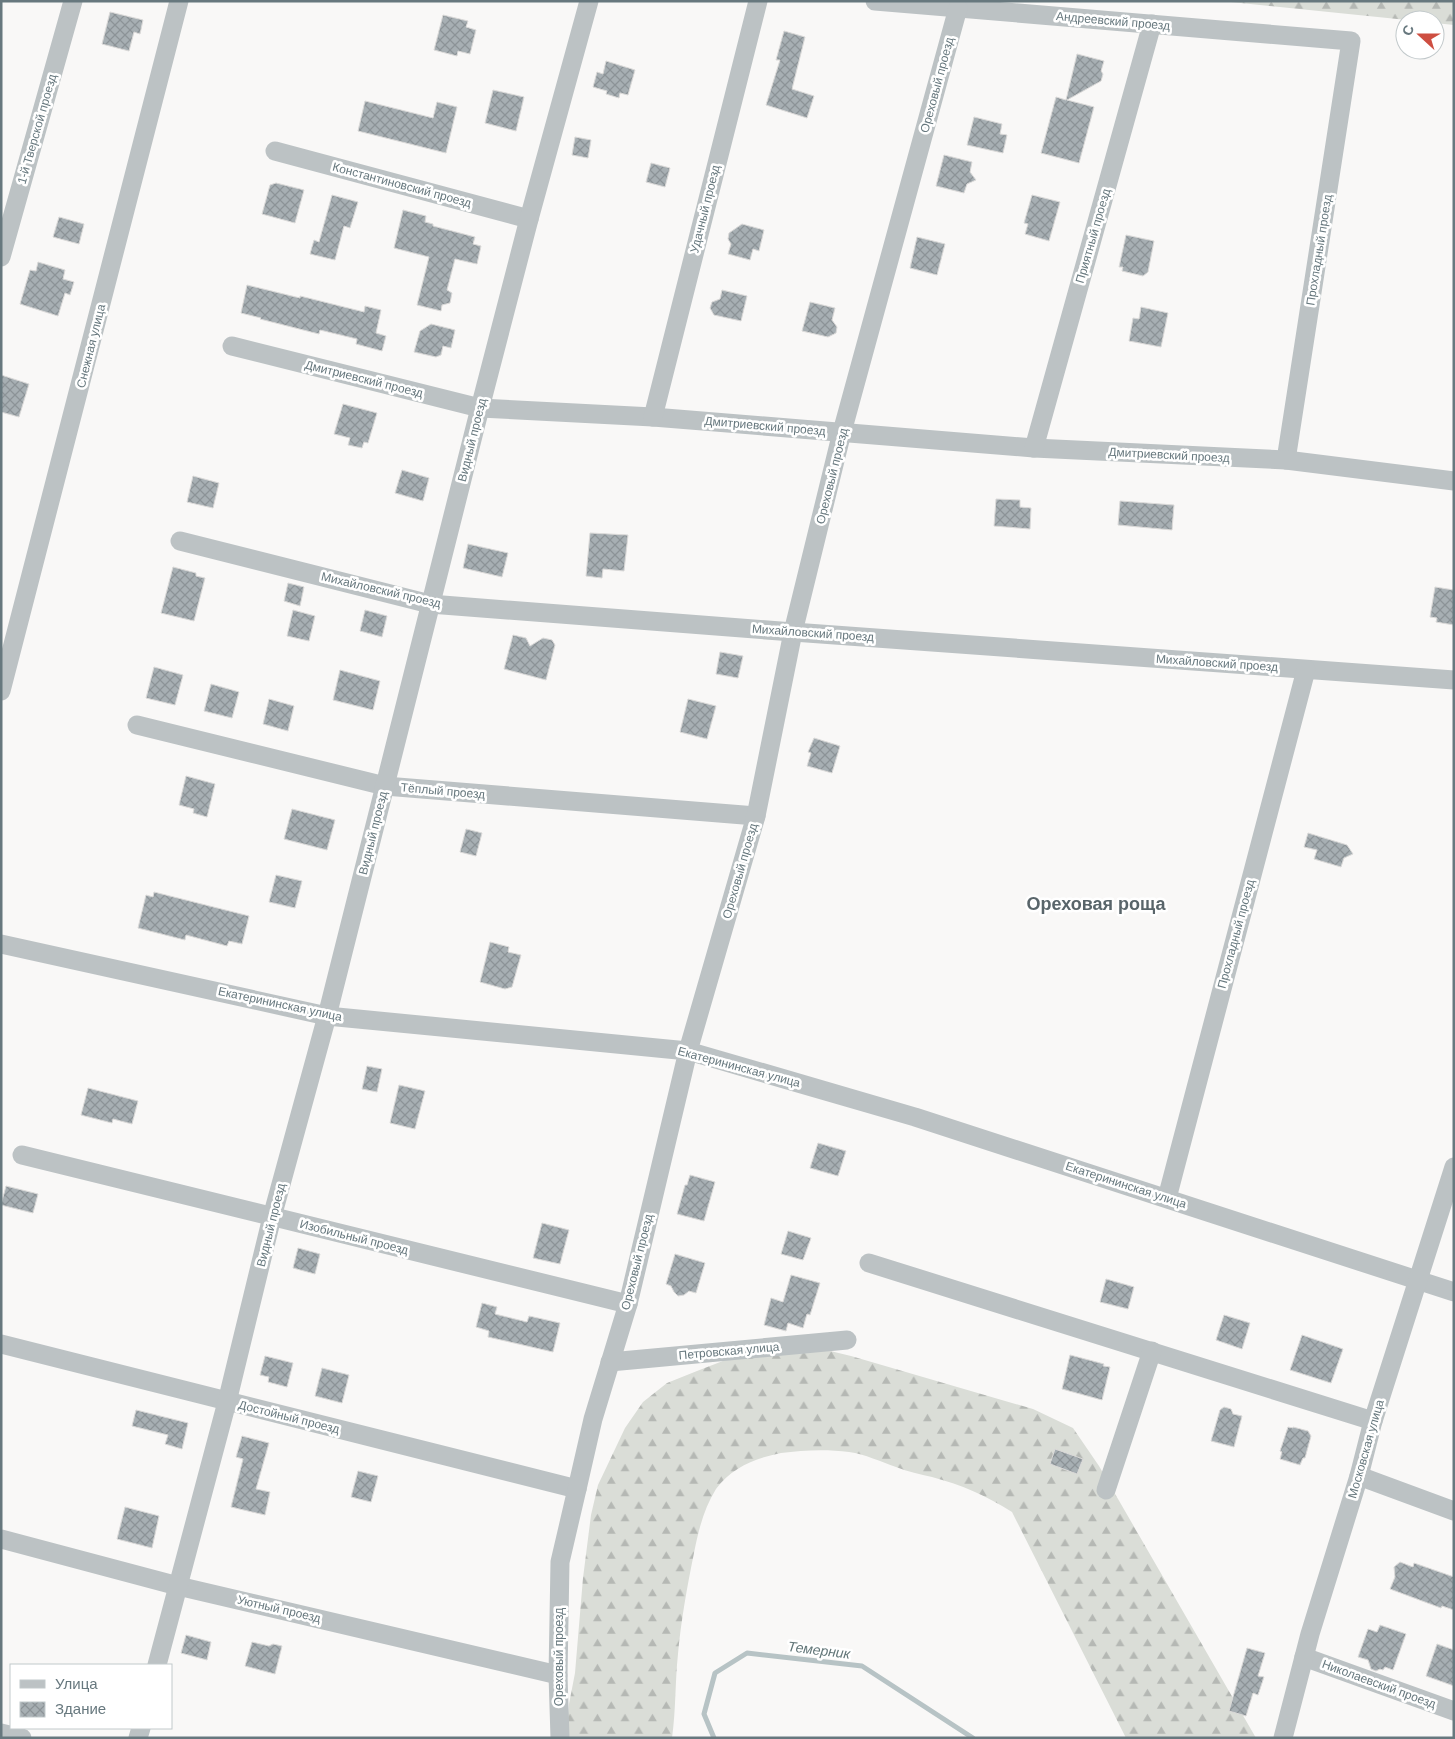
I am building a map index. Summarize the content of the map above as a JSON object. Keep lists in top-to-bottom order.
{
  "streets": {
    "street": [
      "Андреевский проезд",
      "Ореховый проезд",
      "1-й Тверской проезд",
      "Константиновский проезд",
      "Удачный проезд",
      "Приятный проезд",
      "Прохладный проезд",
      "Снежная улица",
      "Дмитриевский проезд",
      "Видный проезд",
      "Михайловский проезд",
      "Тёплый проезд",
      "Екатерининская улица",
      "Изобильный проезд",
      "Петровская улица",
      "Достойный проезд",
      "Московская улица",
      "Уютный проезд",
      "Николаевский проезд"
    ]
  },
  "crossings": [
    ["Андреевский проезд", "Ореховый проезд"],
    ["Андреевский проезд", "Приятный проезд"],
    ["Андреевский проезд", "Прохладный проезд"],
    ["Ореховый проезд", "Дмитриевский проезд"],
    ["Ореховый проезд", "Михайловский проезд"],
    ["Ореховый проезд", "Тёплый проезд"],
    ["Ореховый проезд", "Екатерининская улица"],
    ["Ореховый проезд", "Изобильный проезд"],
    ["Ореховый проезд", "Петровская улица"],
    ["Ореховый проезд", "Достойный проезд"],
    ["Ореховый проезд", "Уютный проезд"],
    ["Константиновский проезд", "Видный проезд"],
    ["Удачный проезд", "Дмитриевский проезд"],
    ["Приятный проезд", "Дмитриевский проезд"],
    ["Прохладный проезд", "Дмитриевский проезд"],
    ["Прохладный проезд", "Михайловский проезд"],
    ["Прохладный проезд", "Екатерининская улица"],
    ["Дмитриевский проезд", "Видный проезд"],
    ["Видный проезд", "Михайловский проезд"],
    ["Видный проезд", "Тёплый проезд"],
    ["Видный проезд", "Екатерининская улица"],
    ["Видный проезд", "Изобильный проезд"],
    ["Видный проезд", "Достойный проезд"],
    ["Видный проезд", "Уютный проезд"],
    ["Екатерининская улица", "Московская улица"],
    ["Московская улица", "Николаевский проезд"]
  ],
  "districts": ["Ореховая роща"],
  "water": ["Темерник"],
  "legend": ["Улица", "Здание"],
  "north": "left"
}
